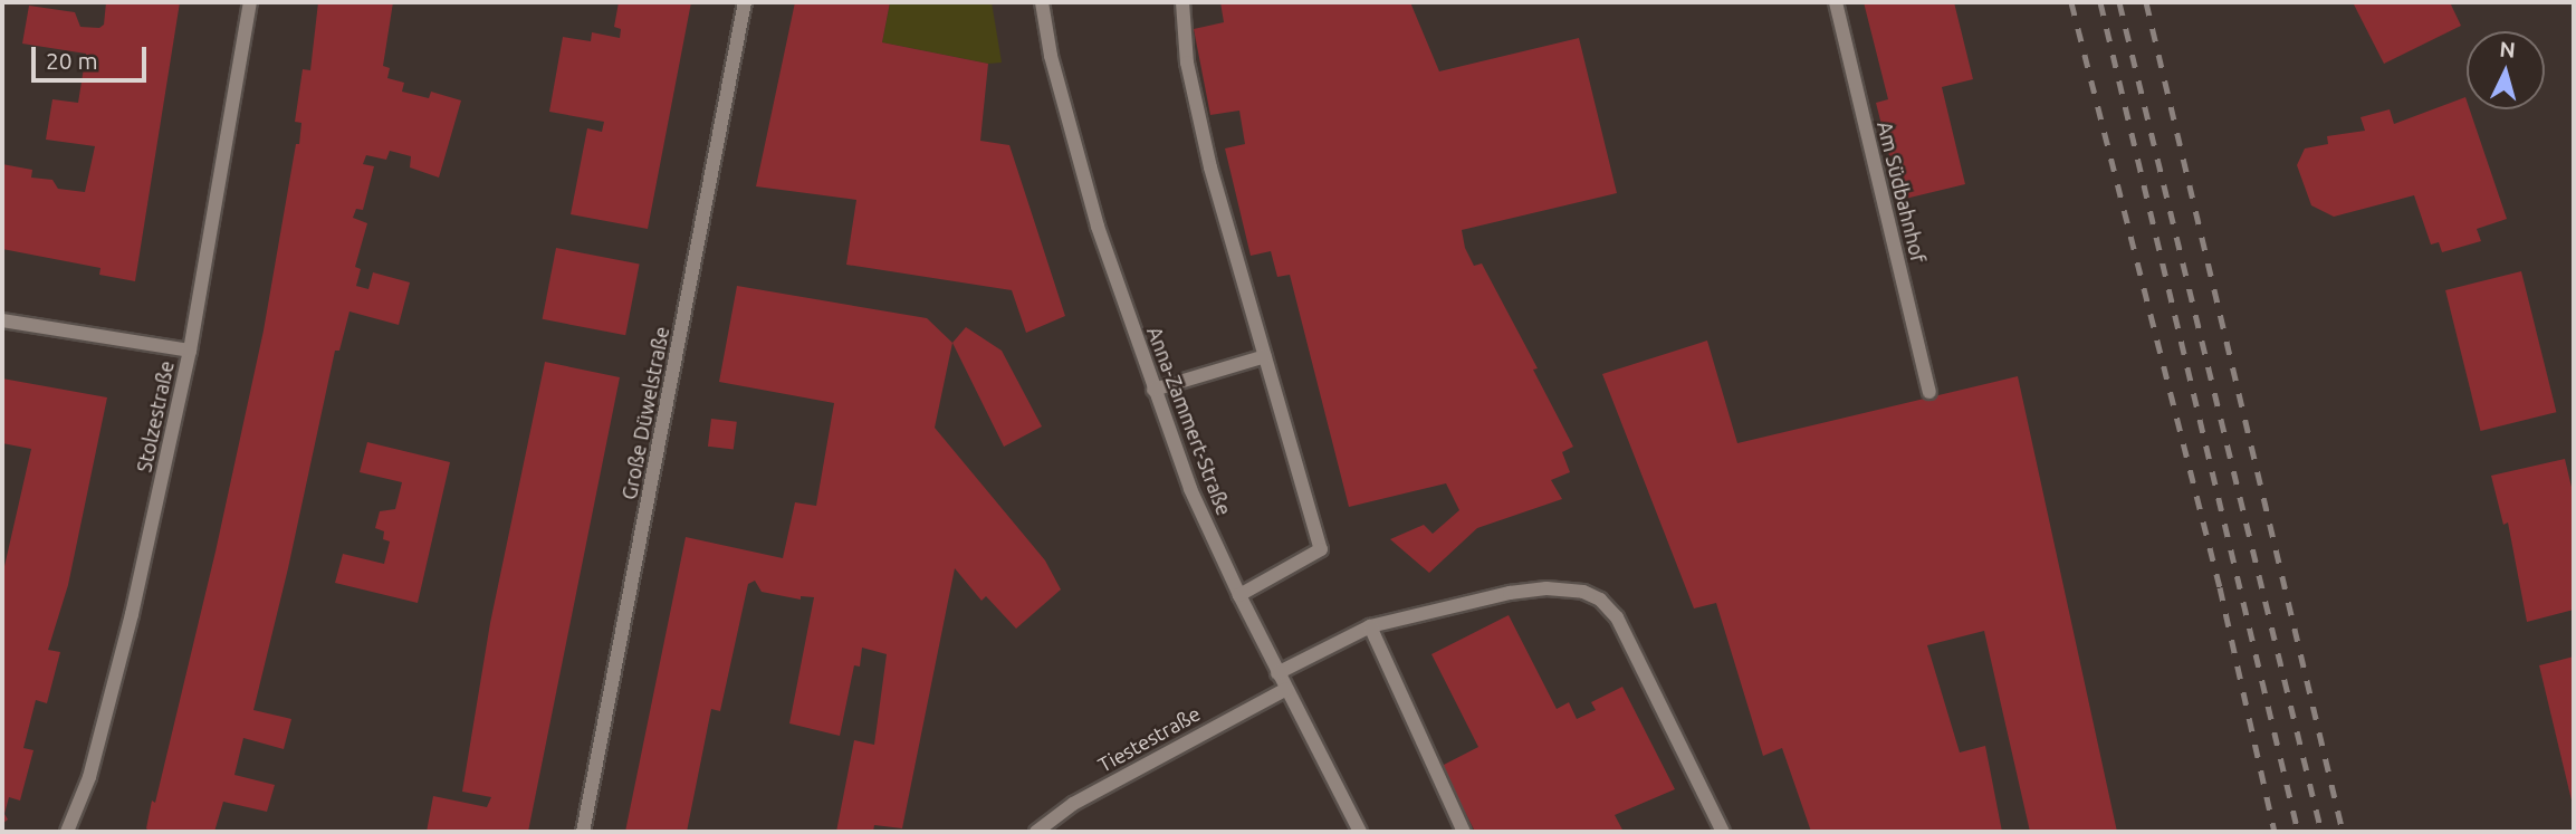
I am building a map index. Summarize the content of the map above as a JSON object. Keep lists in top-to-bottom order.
{
  "streets": {
    "street": [
      "Am Südbahnhof",
      "Große Düwelstraße",
      "Stolzestraße",
      "Anna-Zammert-Straße",
      "Tiestestraße"
    ]
  },
  "crossings": [
    ["Anna-Zammert-Straße", "Tiestestraße"]
  ],
  "scale_bar": "20 m",
  "north": "top"
}
